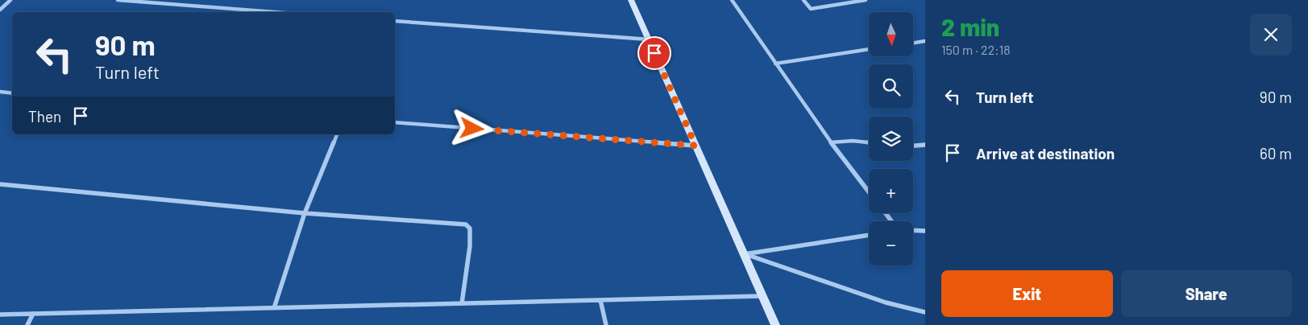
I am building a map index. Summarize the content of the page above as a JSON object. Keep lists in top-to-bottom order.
{
  "north": "bottom",
  "page": {
    "heading": ["2 min", "150 m · 22:18"],
    "map_buttons": ["+", "−"],
    "turn": ["90 m", "Turn left"],
    "list": [
      {
        "name": "Turn left",
        "value": "90 m"
      },
      {
        "name": "Arrive at destination",
        "value": "60 m"
      }
    ],
    "then": "Then",
    "buttons": ["Exit", "Share"]
  }
}
